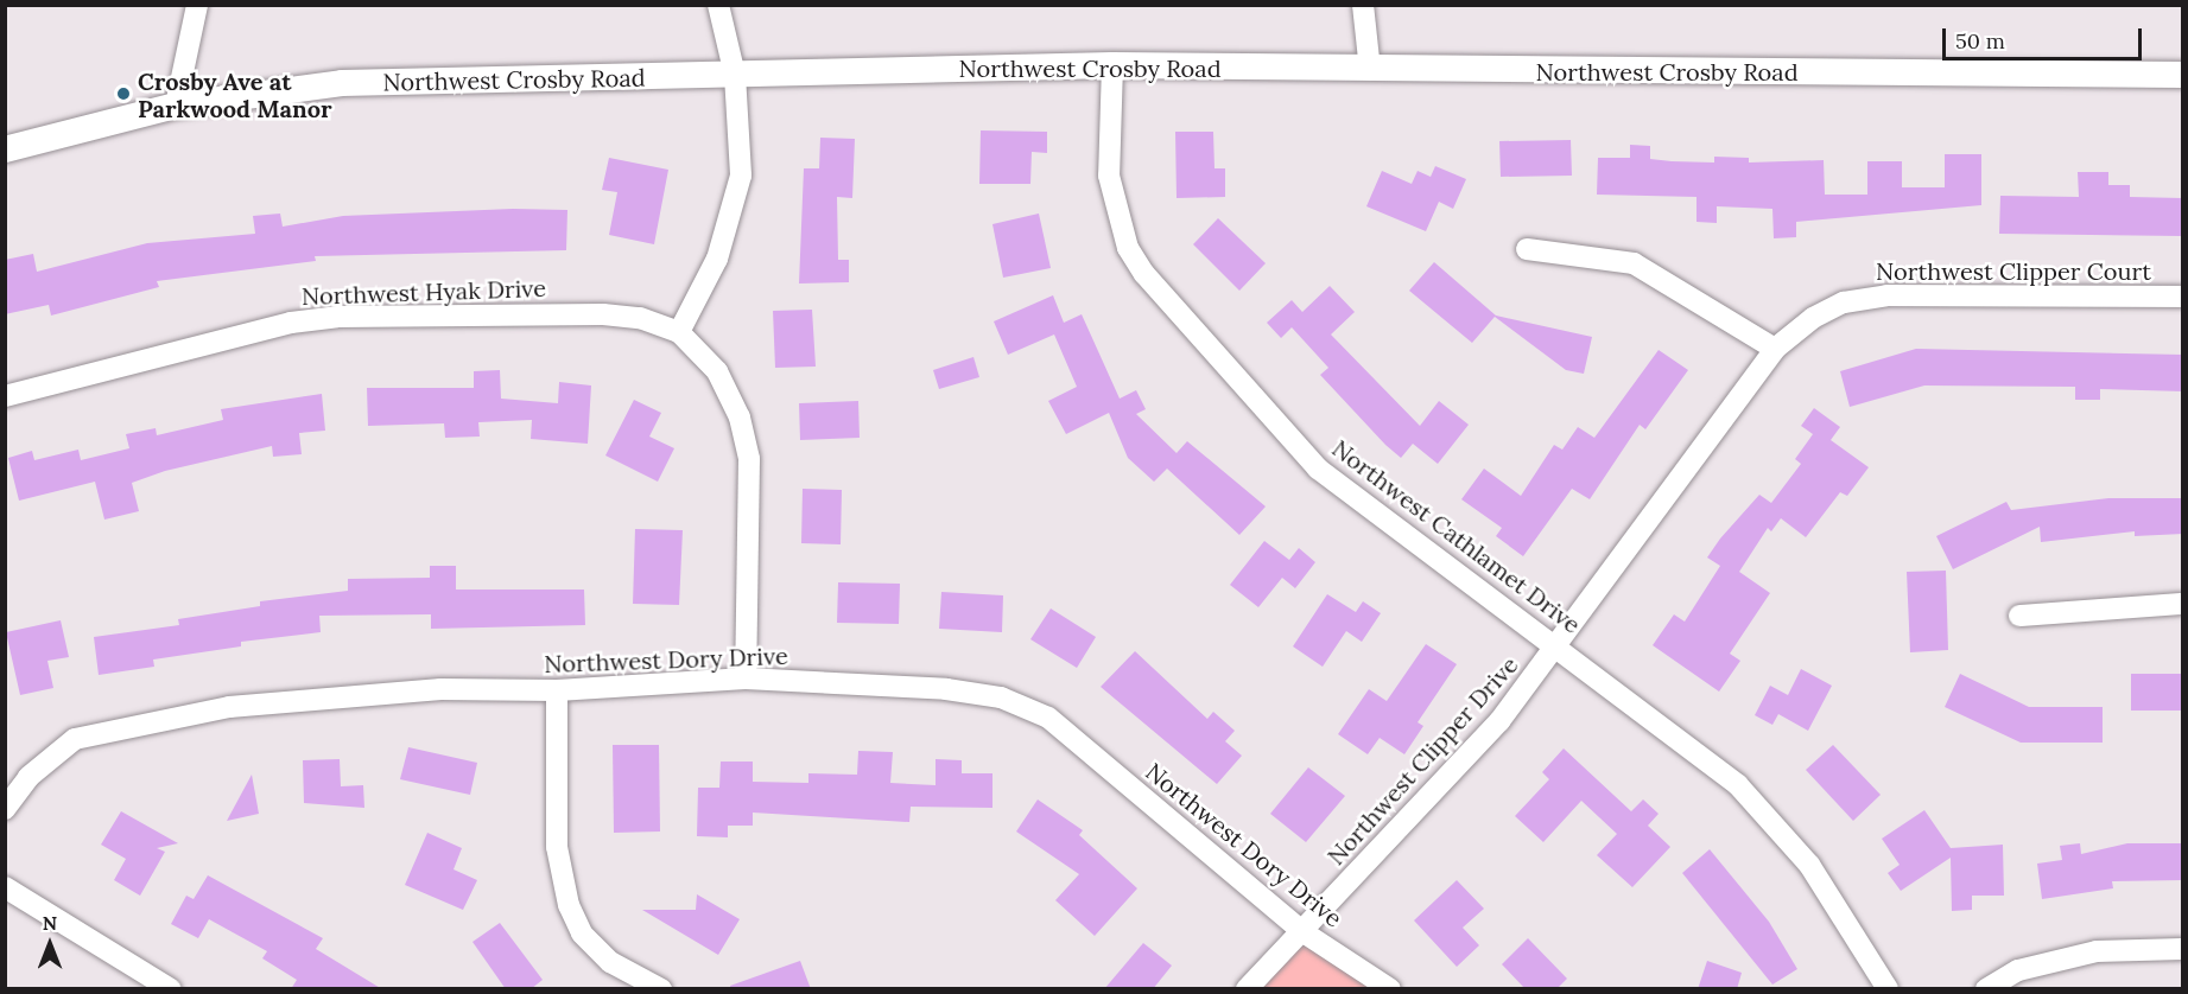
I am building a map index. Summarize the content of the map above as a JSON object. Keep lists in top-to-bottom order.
{
  "streets": {
    "street": [
      "Northwest Crosby Road",
      "Northwest Clipper Court",
      "Northwest Hyak Drive",
      "Northwest Cathlamet Drive",
      "Northwest Dory Drive",
      "Northwest Clipper Drive"
    ]
  },
  "crossings": [
    ["Northwest Crosby Road", "Northwest Cathlamet Drive"],
    ["Northwest Clipper Court", "Northwest Clipper Drive"],
    ["Northwest Cathlamet Drive", "Northwest Clipper Drive"],
    ["Northwest Dory Drive", "Northwest Clipper Drive"]
  ],
  "places": ["Crosby Ave at Parkwood Manor"],
  "scale_bar": "50 m",
  "north": "top"
}
